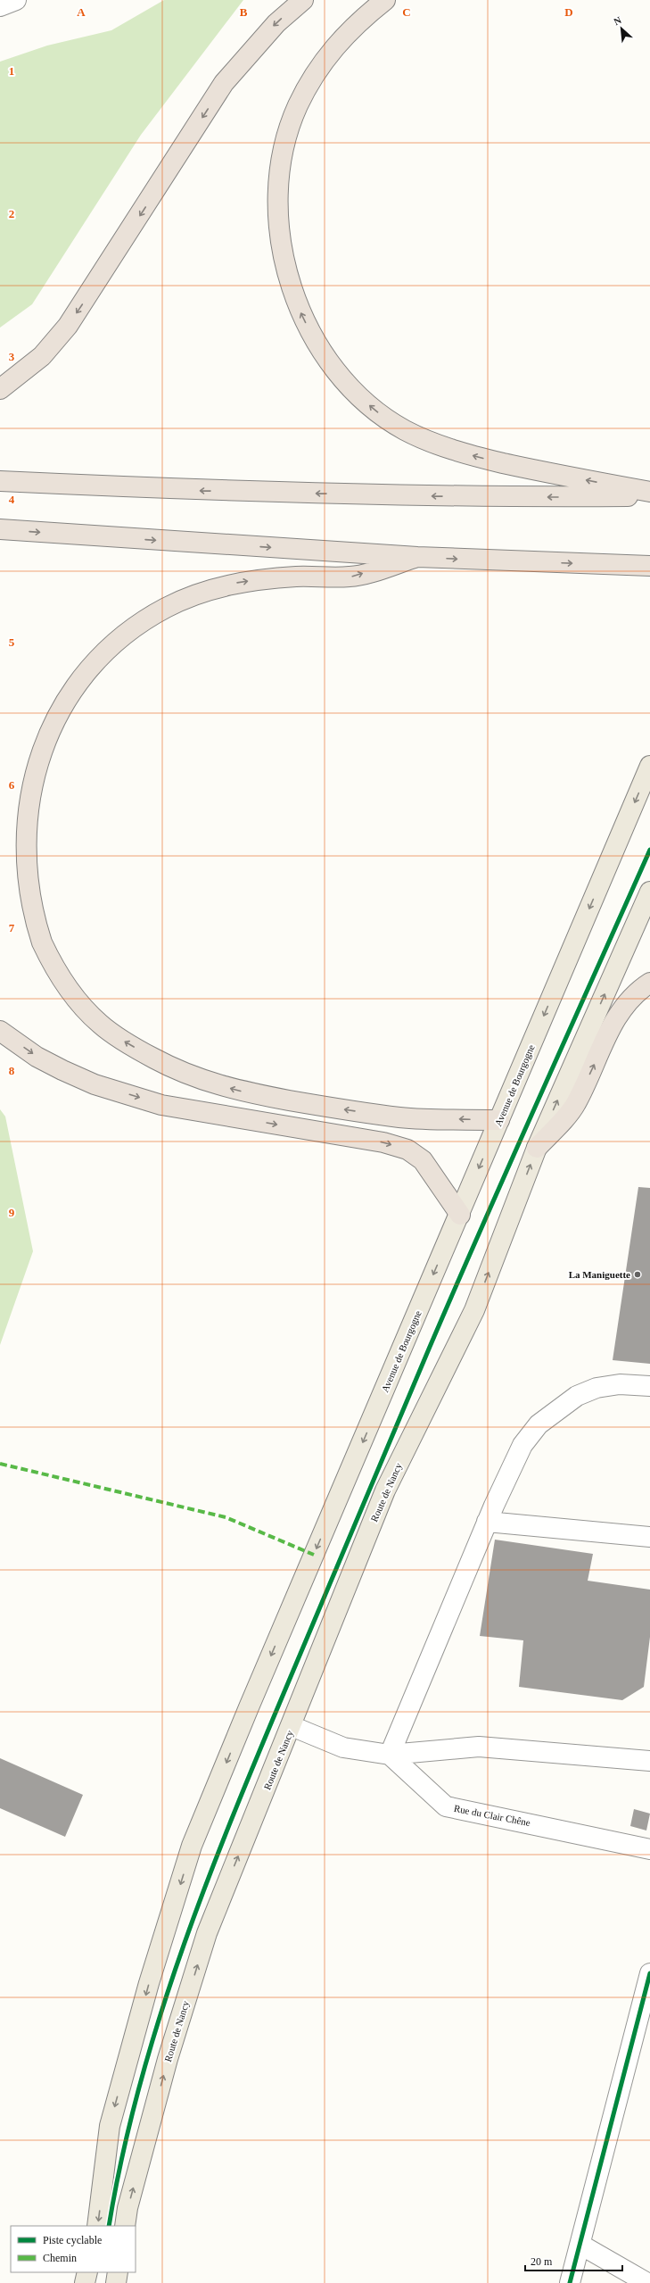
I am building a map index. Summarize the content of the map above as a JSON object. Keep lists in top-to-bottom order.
{
  "streets": {
    "main road": ["Avenue de Bourgogne", "Route de Nancy"],
    "street": ["Rue du Clair Chêne"]
  },
  "one_way": ["Avenue de Bourgogne", "Route de Nancy"],
  "places": ["La Maniguette"],
  "legend": ["Piste cyclable", "Chemin"],
  "scale_bar": "20 m",
  "north": "top left",
  "grid": {
    "columns": [
      "A",
      "B",
      "C",
      "D"
    ],
    "rows": [
      "1",
      "2",
      "3",
      "4",
      "5",
      "6",
      "7",
      "8",
      "9"
    ]
  }
}
